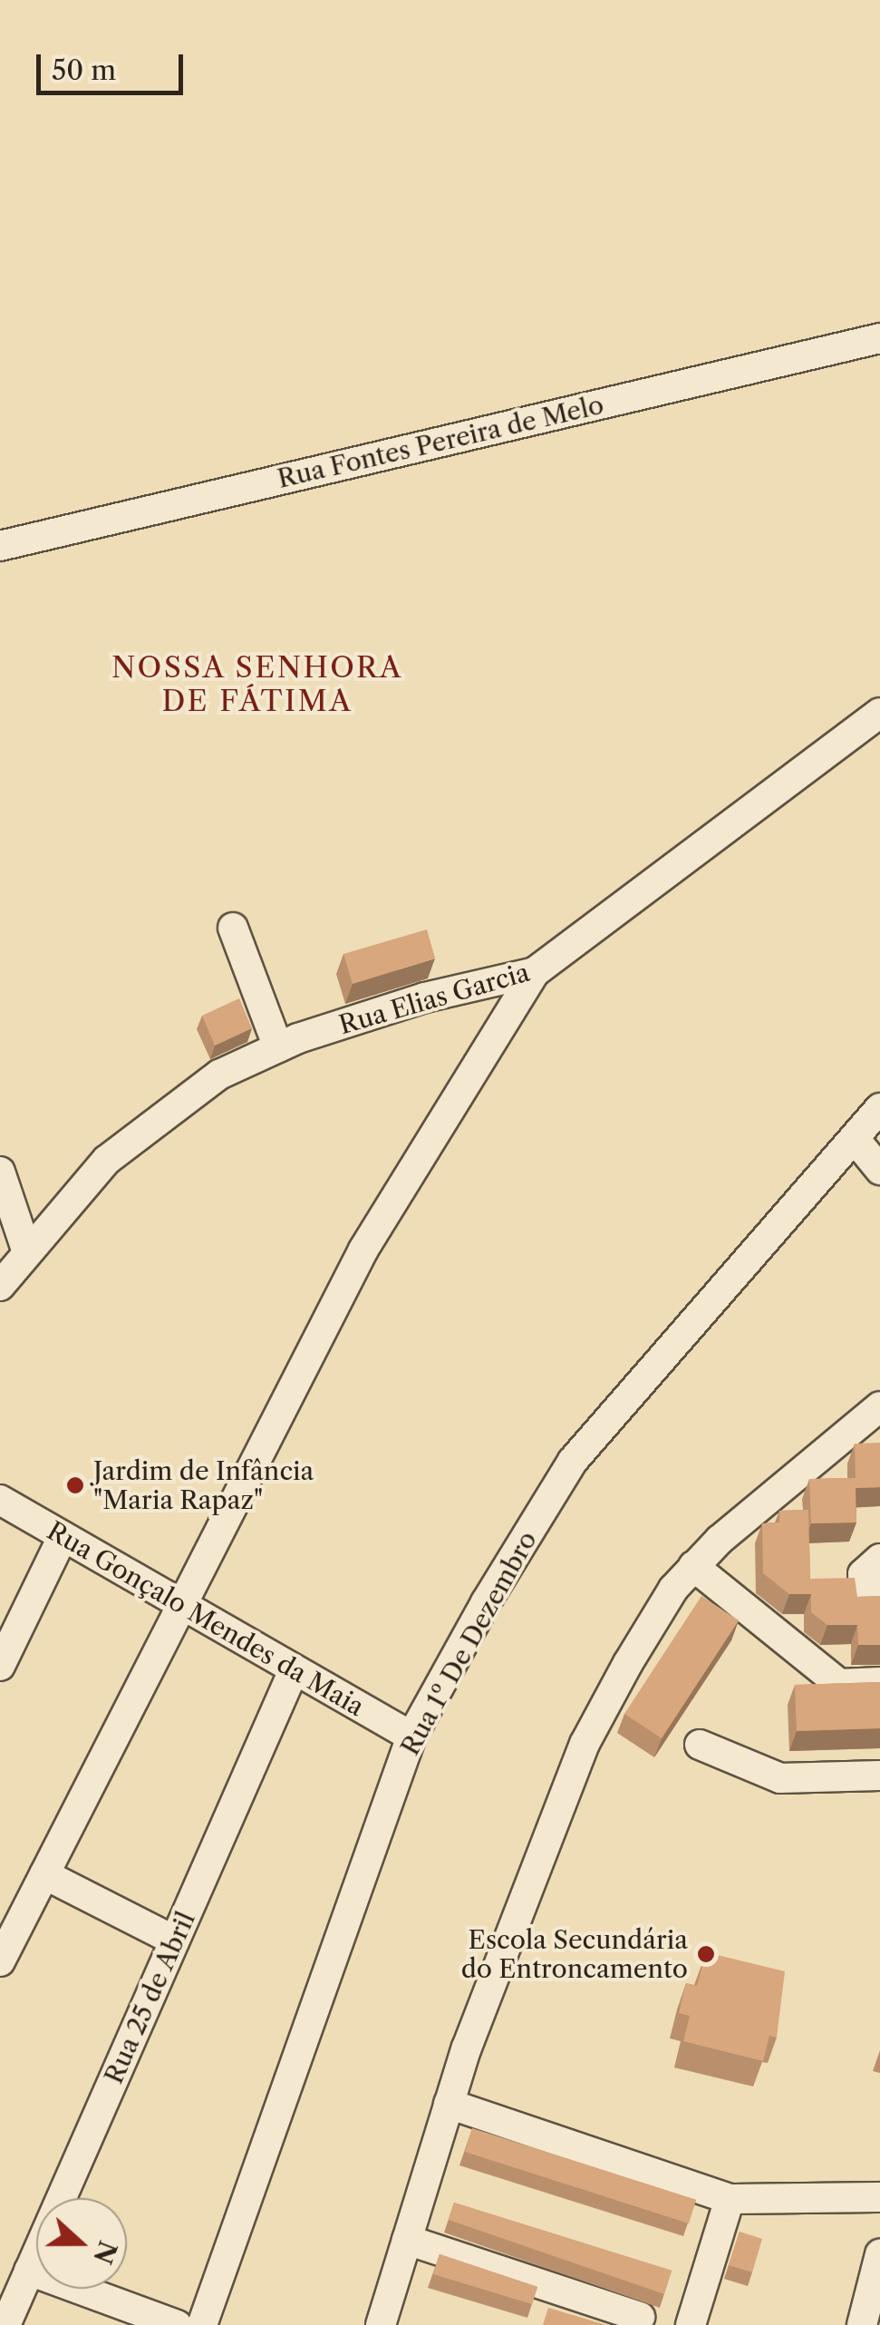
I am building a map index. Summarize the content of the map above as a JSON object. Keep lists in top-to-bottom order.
{
  "streets": {
    "street": [
      "Rua Fontes Pereira de Melo",
      "Rua Elias Garcia",
      "Rua Gonçalo Mendes da Maia",
      "Rua 1º De Dezembro",
      "Rua 25 de Abril"
    ]
  },
  "crossings": [
    ["Rua Gonçalo Mendes da Maia", "Rua 1º De Dezembro"],
    ["Rua Gonçalo Mendes da Maia", "Rua 25 de Abril"]
  ],
  "districts": ["NOSSA SENHORA DE FÁTIMA"],
  "places": ["Jardim de Infância \"Maria Rapaz\"", "Escola Secundária do Entroncamento"],
  "scale_bar": "50 m",
  "north": "right"
}
